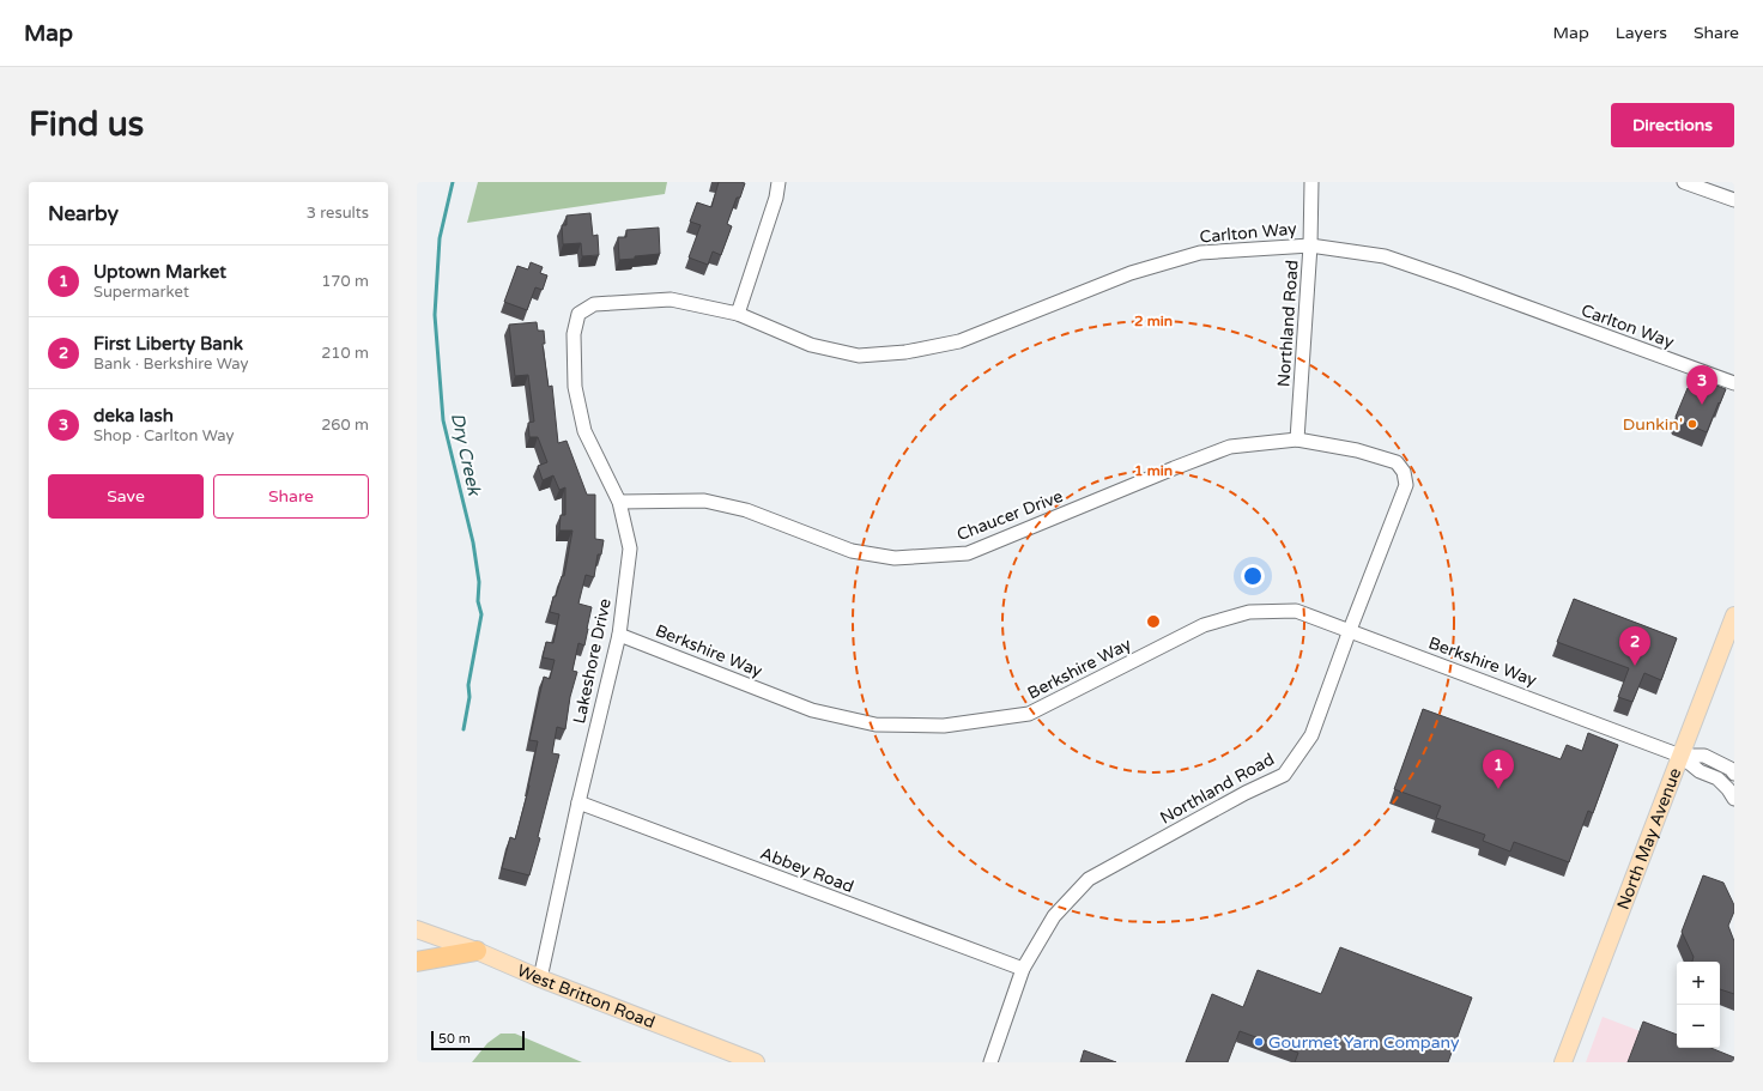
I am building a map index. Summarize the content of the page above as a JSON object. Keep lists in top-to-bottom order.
{
  "streets": {
    "main road": ["North May Avenue", "West Britton Road"],
    "street": [
      "Carlton Way",
      "Northland Road",
      "Chaucer Drive",
      "Berkshire Way",
      "Lakeshore Drive",
      "Abbey Road"
    ]
  },
  "crossings": [
    ["Carlton Way", "Northland Road"],
    ["Carlton Way", "Lakeshore Drive"],
    ["Northland Road", "Chaucer Drive"],
    ["Northland Road", "Berkshire Way"],
    ["Northland Road", "Abbey Road"],
    ["Chaucer Drive", "Lakeshore Drive"],
    ["Berkshire Way", "Lakeshore Drive"],
    ["Berkshire Way", "North May Avenue"],
    ["Lakeshore Drive", "Abbey Road"],
    ["Lakeshore Drive", "West Britton Road"]
  ],
  "water": ["Dry Creek"],
  "places": ["Dunkin'", "Gourmet Yarn Company"],
  "scale_bar": "50 m",
  "page": {
    "header": "Map",
    "nav": ["Map", "Layers", "Share"],
    "buttons": [
      "Directions",
      ["Save", "Share"]
    ],
    "title": "Find us",
    "heading": ["Nearby", "3 results"],
    "list": [
      {
        "mark": "1",
        "name": "Uptown Market",
        "note": "Supermarket",
        "value": "170 m"
      },
      {
        "mark": "2",
        "name": "First Liberty Bank",
        "note": "Bank · Berkshire Way",
        "value": "210 m"
      },
      {
        "mark": "3",
        "name": "deka lash",
        "note": "Shop · Carlton Way",
        "value": "260 m"
      }
    ],
    "pins": ["3", "2", "1"],
    "map_buttons": ["+", "−"],
    "scale": "50 m"
  },
  "rings": ["2 min", "1 min"]
}
